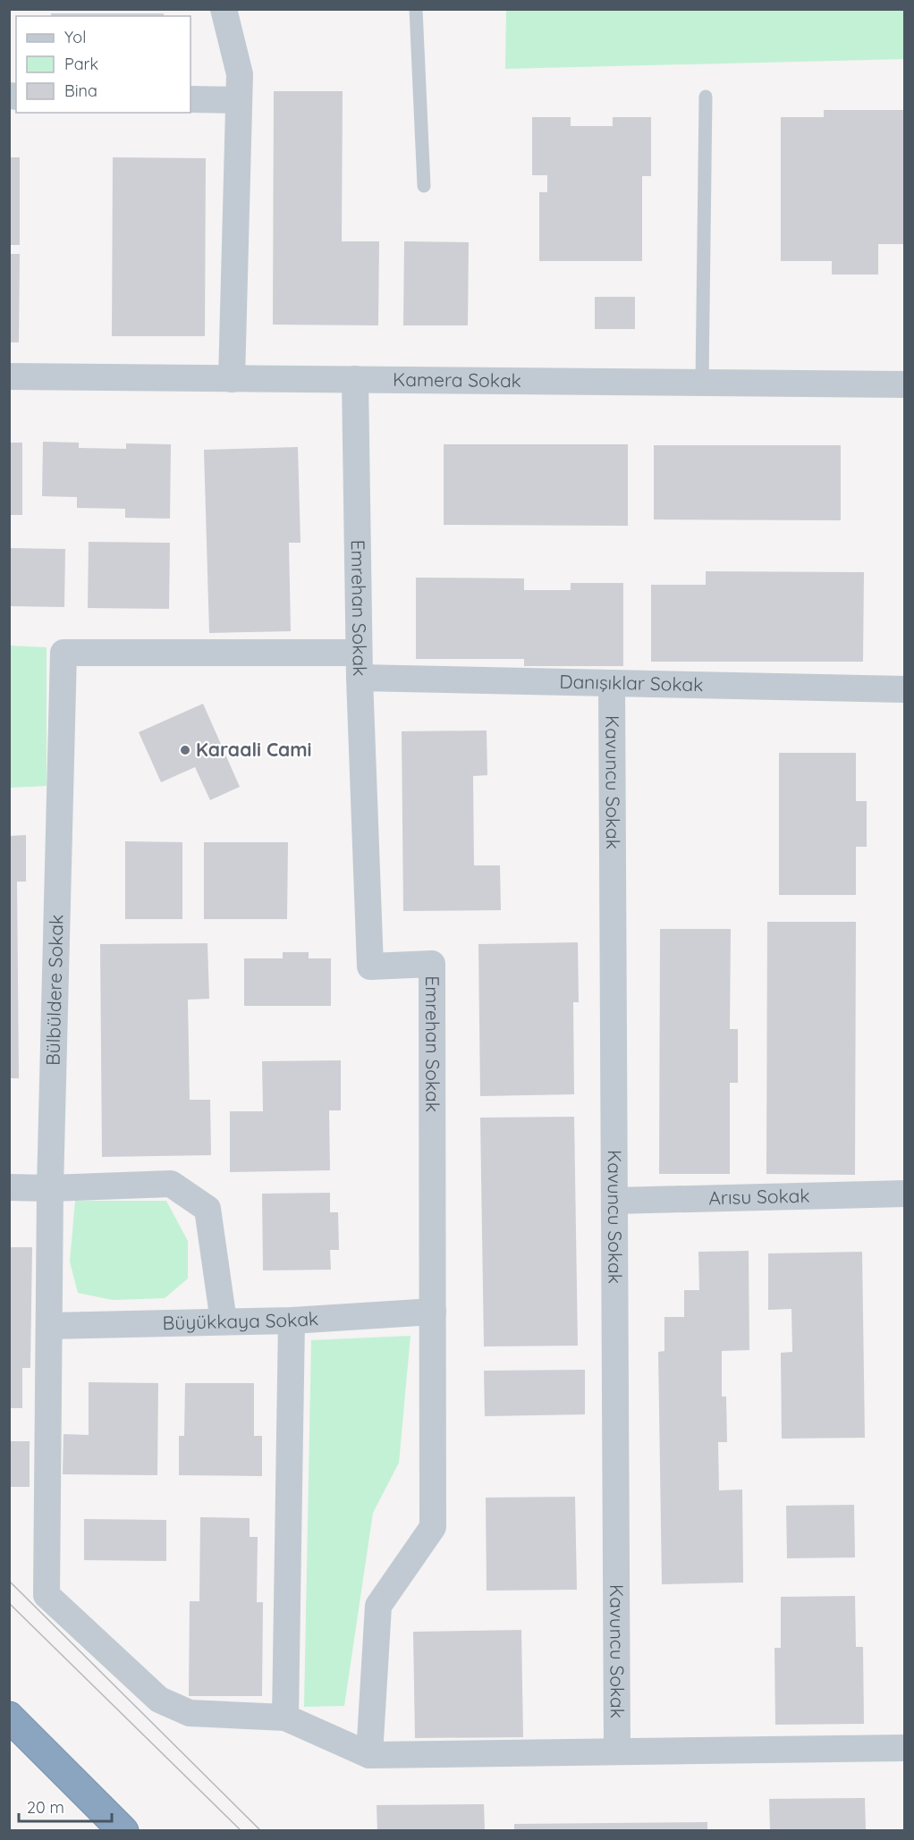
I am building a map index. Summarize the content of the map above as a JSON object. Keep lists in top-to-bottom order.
{
  "streets": {
    "street": [
      "Kamera Sokak",
      "Emrehan Sokak",
      "Danışıklar Sokak",
      "Kavuncu Sokak",
      "Bülbüldere Sokak",
      "Arısu Sokak",
      "Büyükkaya Sokak"
    ]
  },
  "crossings": [
    ["Kamera Sokak", "Emrehan Sokak"],
    ["Emrehan Sokak", "Danışıklar Sokak"],
    ["Emrehan Sokak", "Büyükkaya Sokak"],
    ["Danışıklar Sokak", "Kavuncu Sokak"],
    ["Danışıklar Sokak", "Bülbüldere Sokak"],
    ["Kavuncu Sokak", "Arısu Sokak"],
    ["Bülbüldere Sokak", "Büyükkaya Sokak"]
  ],
  "places": ["Karaali Cami"],
  "legend": ["Yol", "Park", "Bina"],
  "scale_bar": "20 m"
}
